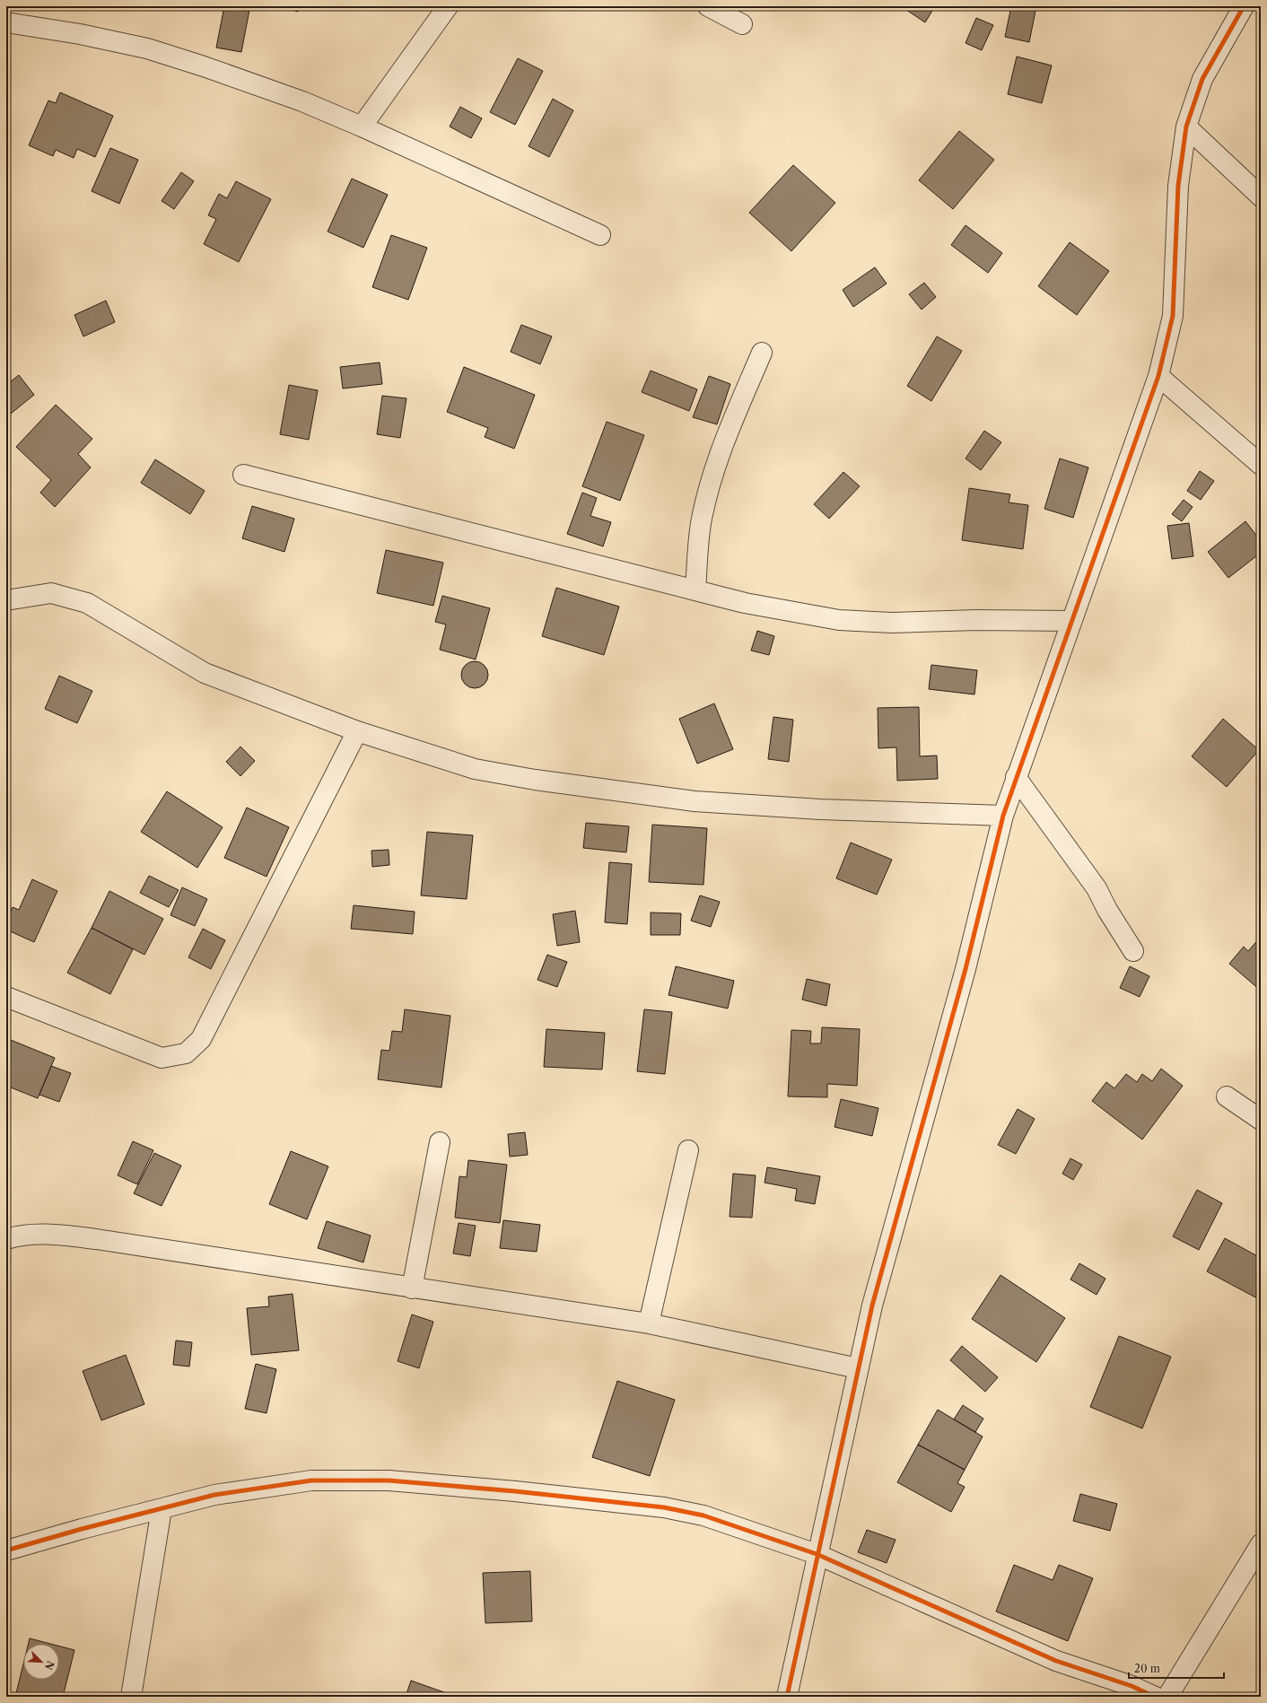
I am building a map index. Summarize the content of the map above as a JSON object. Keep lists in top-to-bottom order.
{
  "scale_bar": "20 m",
  "north": "bottom right"
}
